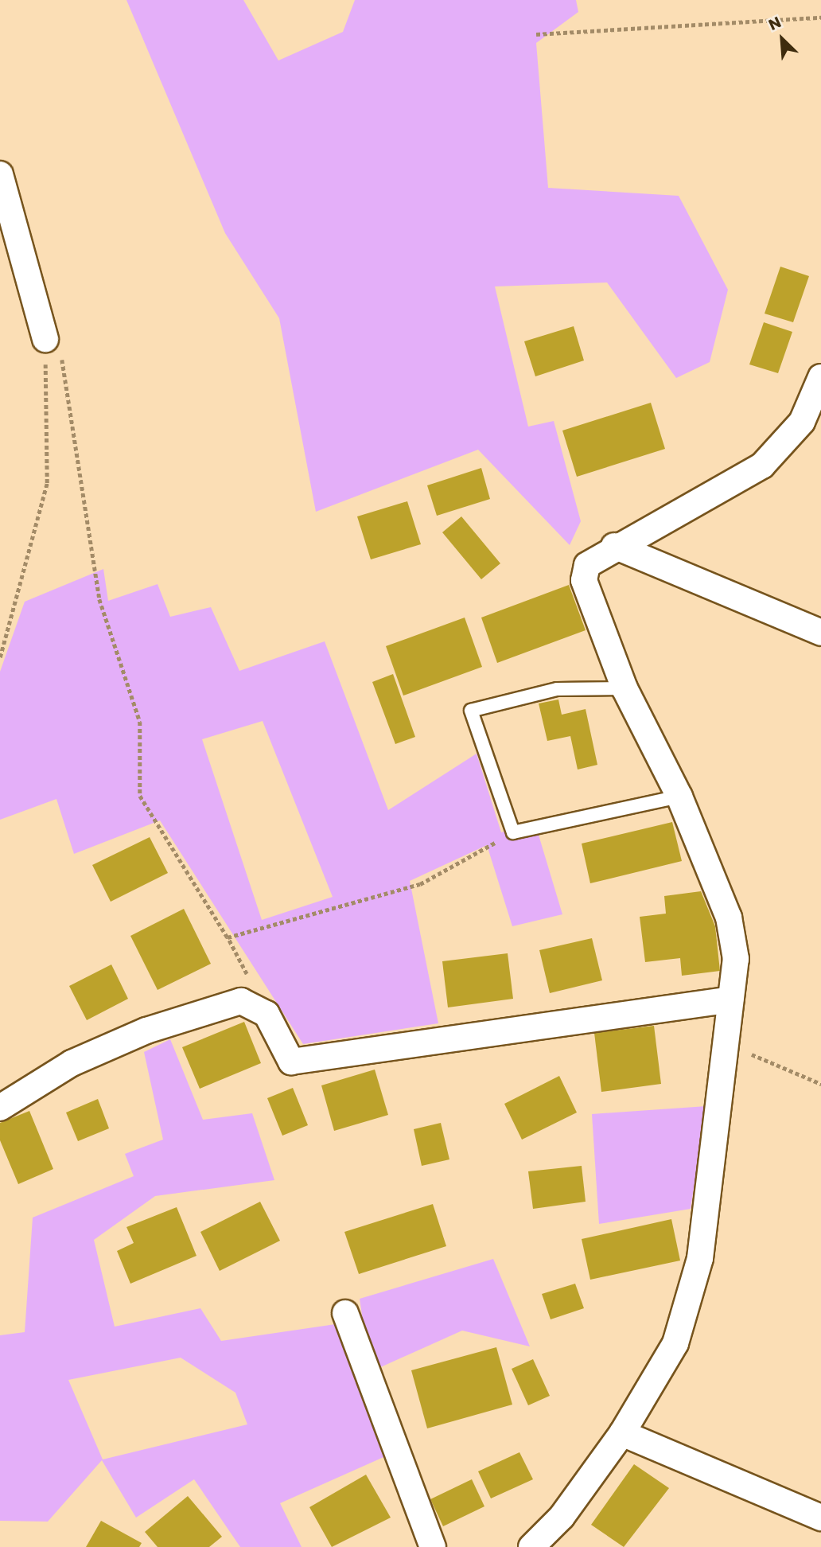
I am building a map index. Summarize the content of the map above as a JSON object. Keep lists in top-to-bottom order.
{
  "north": "top left"
}
